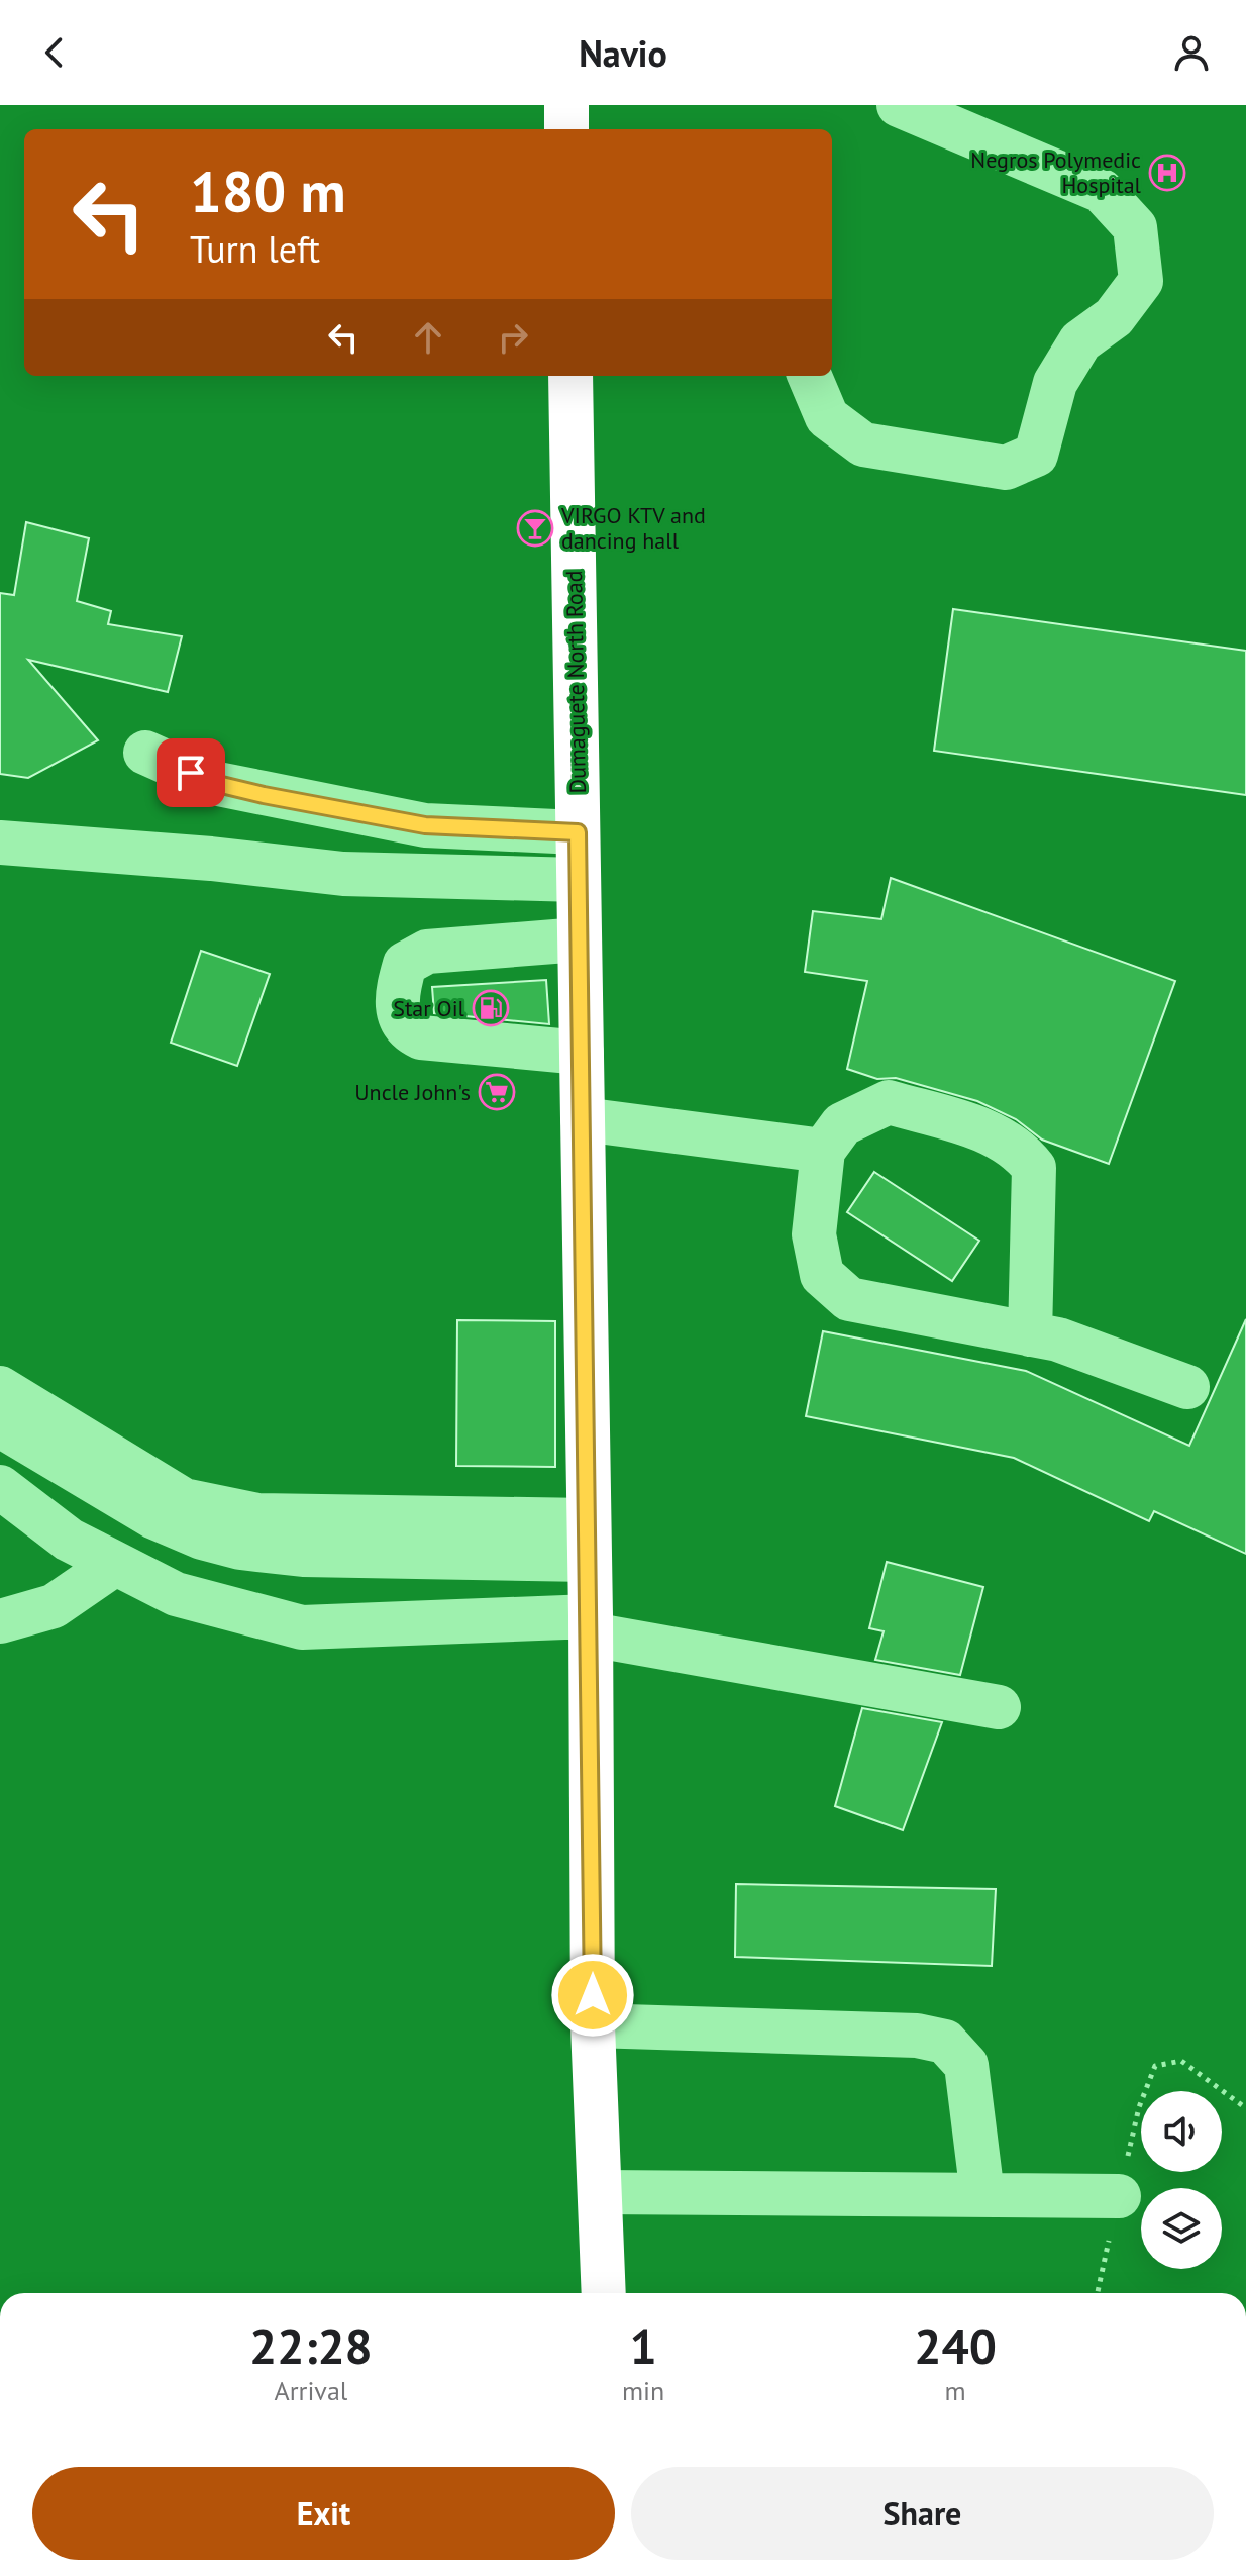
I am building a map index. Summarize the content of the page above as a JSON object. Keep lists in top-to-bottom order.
{
  "streets": {
    "highway": ["Dumaguete North Road"]
  },
  "places": {
    "hospital": ["Negros Polymedic Hospital"],
    "bar": ["VIRGO KTV and dancing hall"],
    "fuel station": ["Star Oil"],
    "supermarket": ["Uncle John's"]
  },
  "page": {
    "header": "Navio",
    "turn": ["180 m", "Turn left"],
    "eta": [
      "22:28",
      "Arrival",
      "1",
      "min",
      "240",
      "m"
    ],
    "buttons": ["Exit", "Share"]
  }
}
